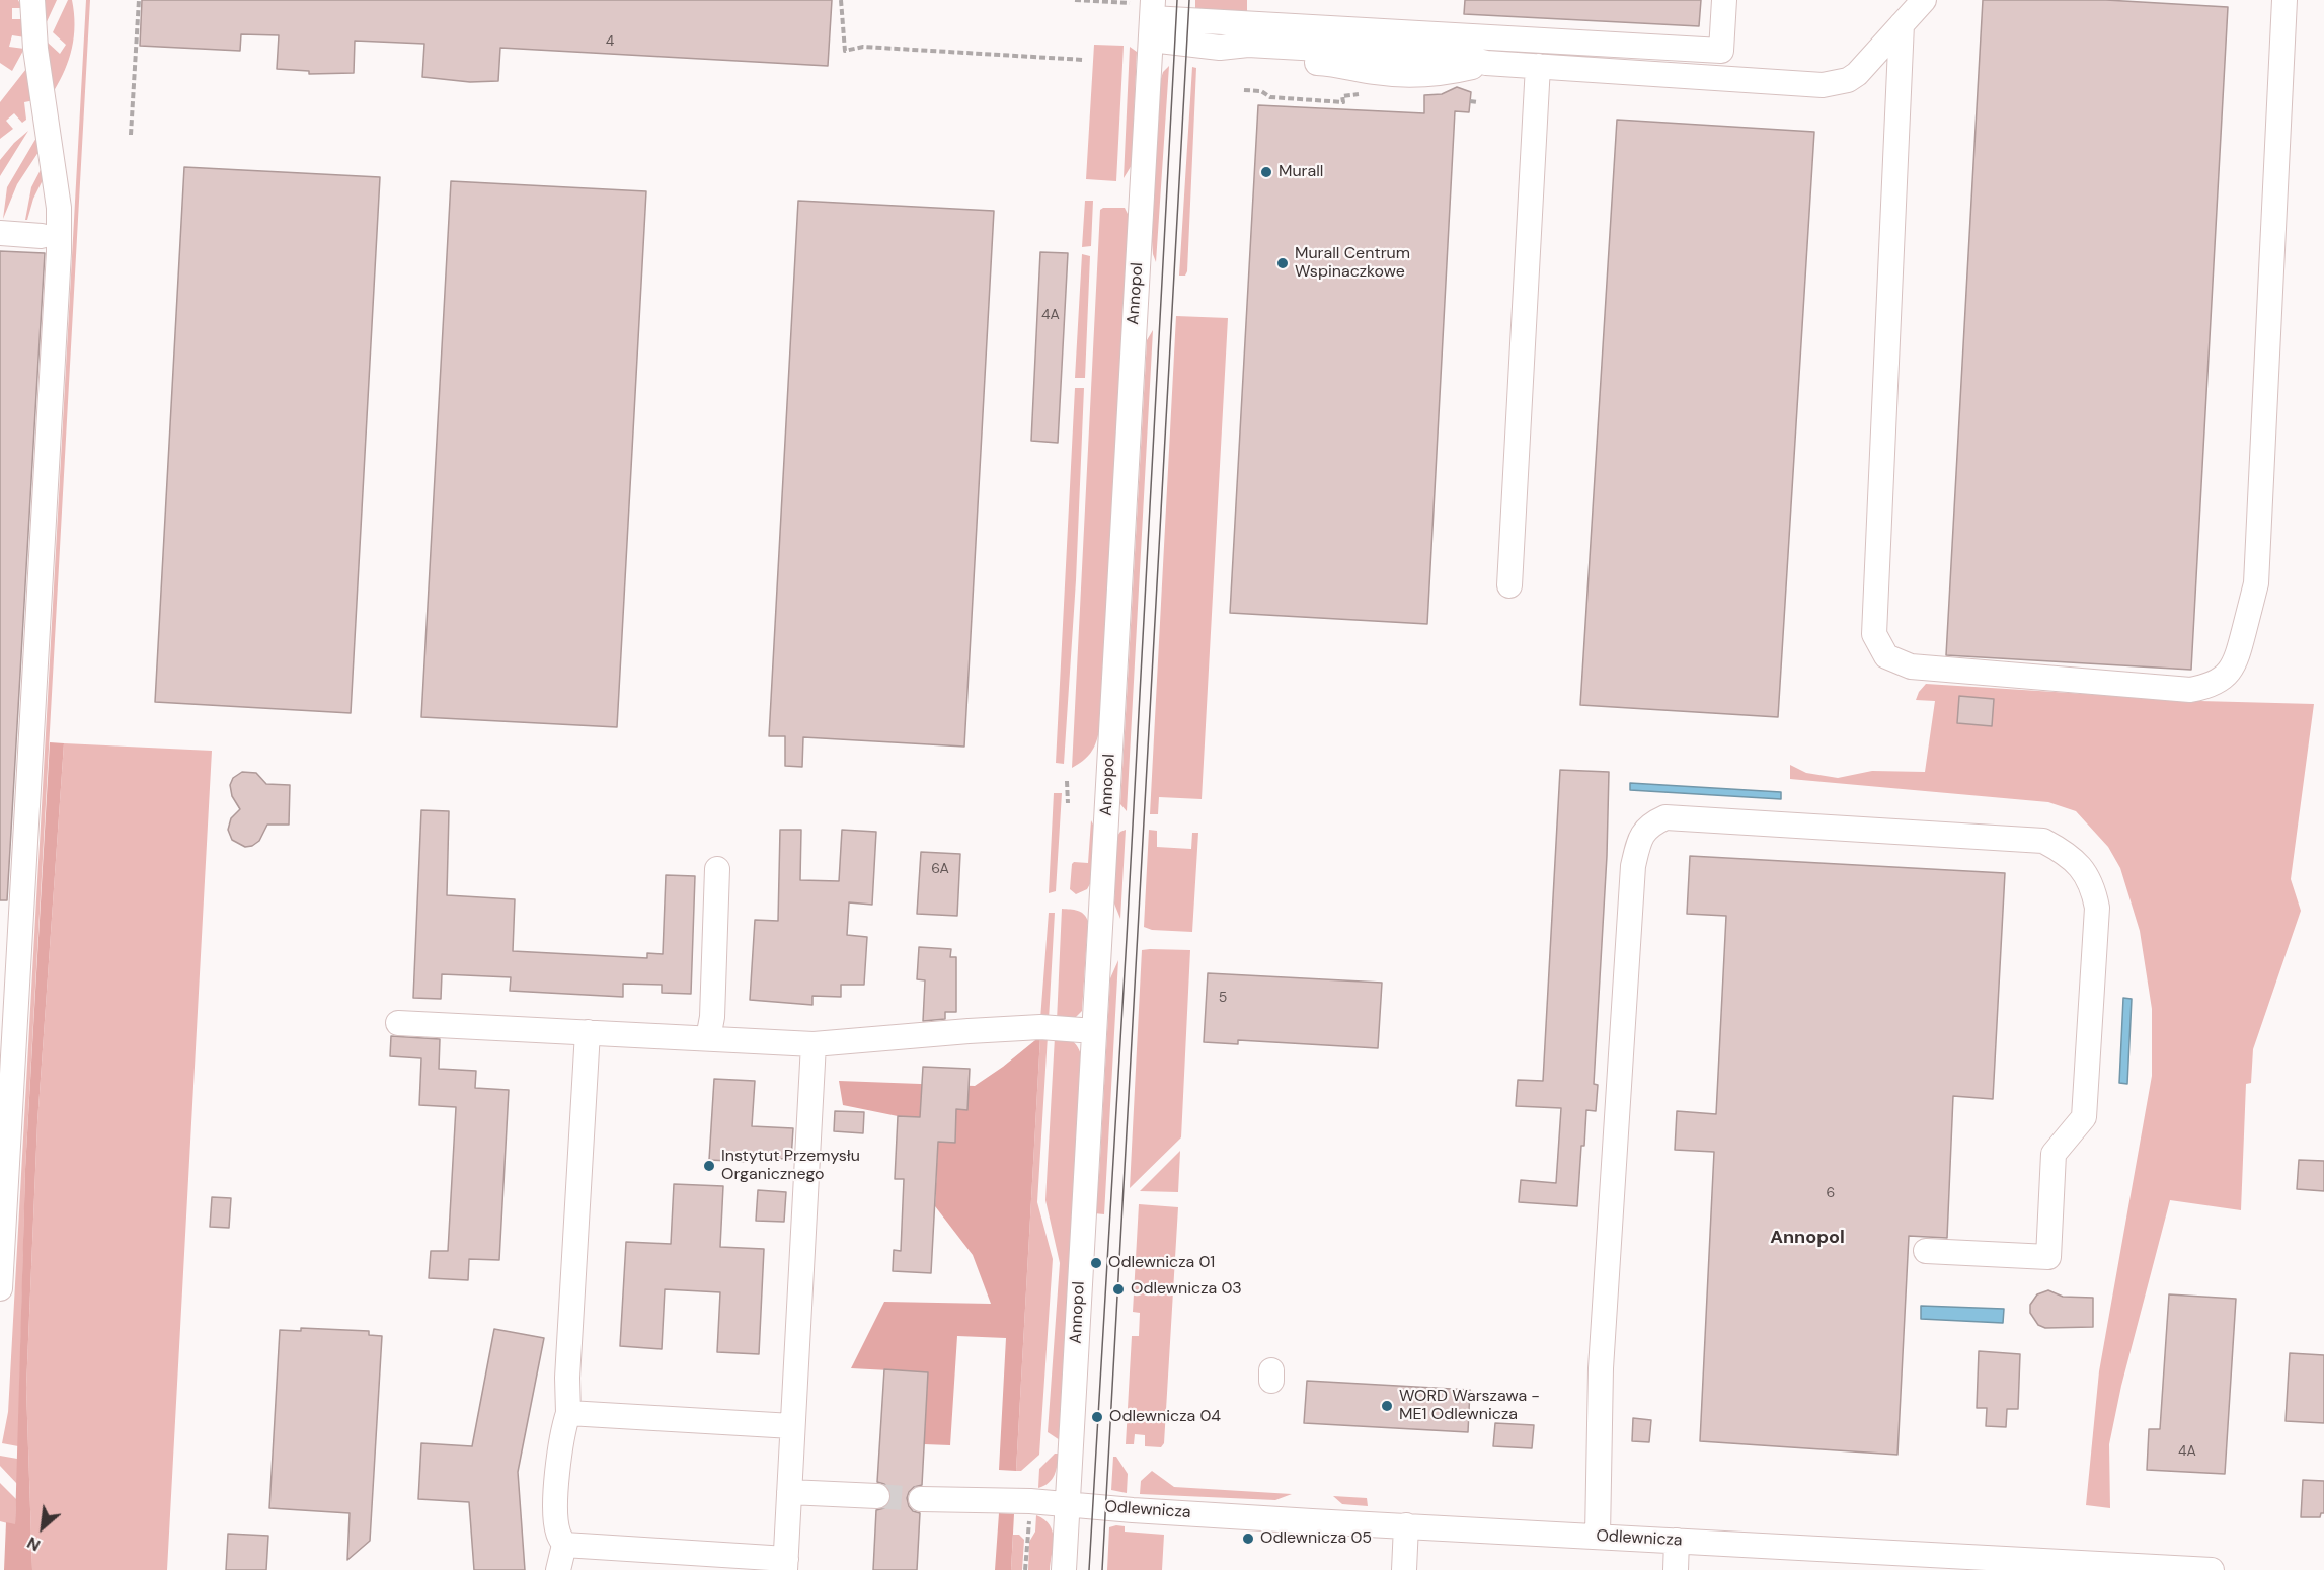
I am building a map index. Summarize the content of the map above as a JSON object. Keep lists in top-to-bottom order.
{
  "streets": {
    "street": ["Annopol", "Odlewnicza"]
  },
  "crossings": [
    ["Annopol", "Odlewnicza"]
  ],
  "districts": ["Annopol"],
  "places": [
    "Murall",
    "Murall Centrum Wspinaczkowe",
    "Instytut Przemysłu Organicznego",
    "Odlewnicza 01",
    "Odlewnicza 03",
    "WORD Warszawa - ME1 Odlewnicza",
    "Odlewnicza 04",
    "Odlewnicza 05"
  ],
  "house_numbers": [
    "4",
    "4A",
    "6A",
    "5",
    "6",
    "4A"
  ],
  "north": "bottom left"
}
